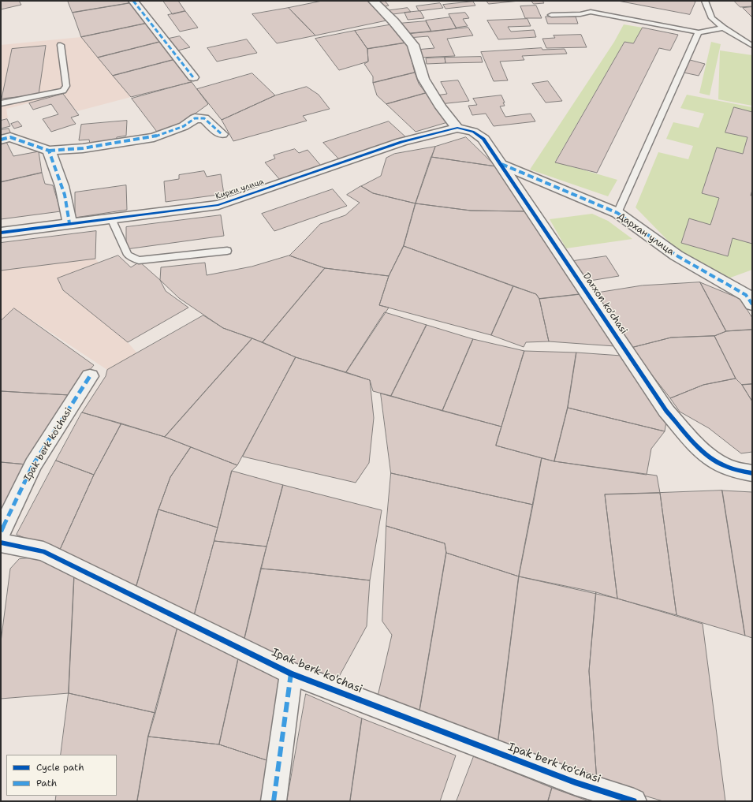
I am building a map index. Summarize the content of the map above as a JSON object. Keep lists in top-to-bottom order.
{
  "streets": {
    "street": [
      "Кирки улица",
      "Дархан улица",
      "Darxon ko'chasi",
      "Ipak berk ko'chasi"
    ]
  },
  "crossings": [
    ["Кирки улица", "Darxon ko'chasi"],
    ["Дархан улица", "Darxon ko'chasi"]
  ],
  "legend": ["Cycle path", "Path"]
}
